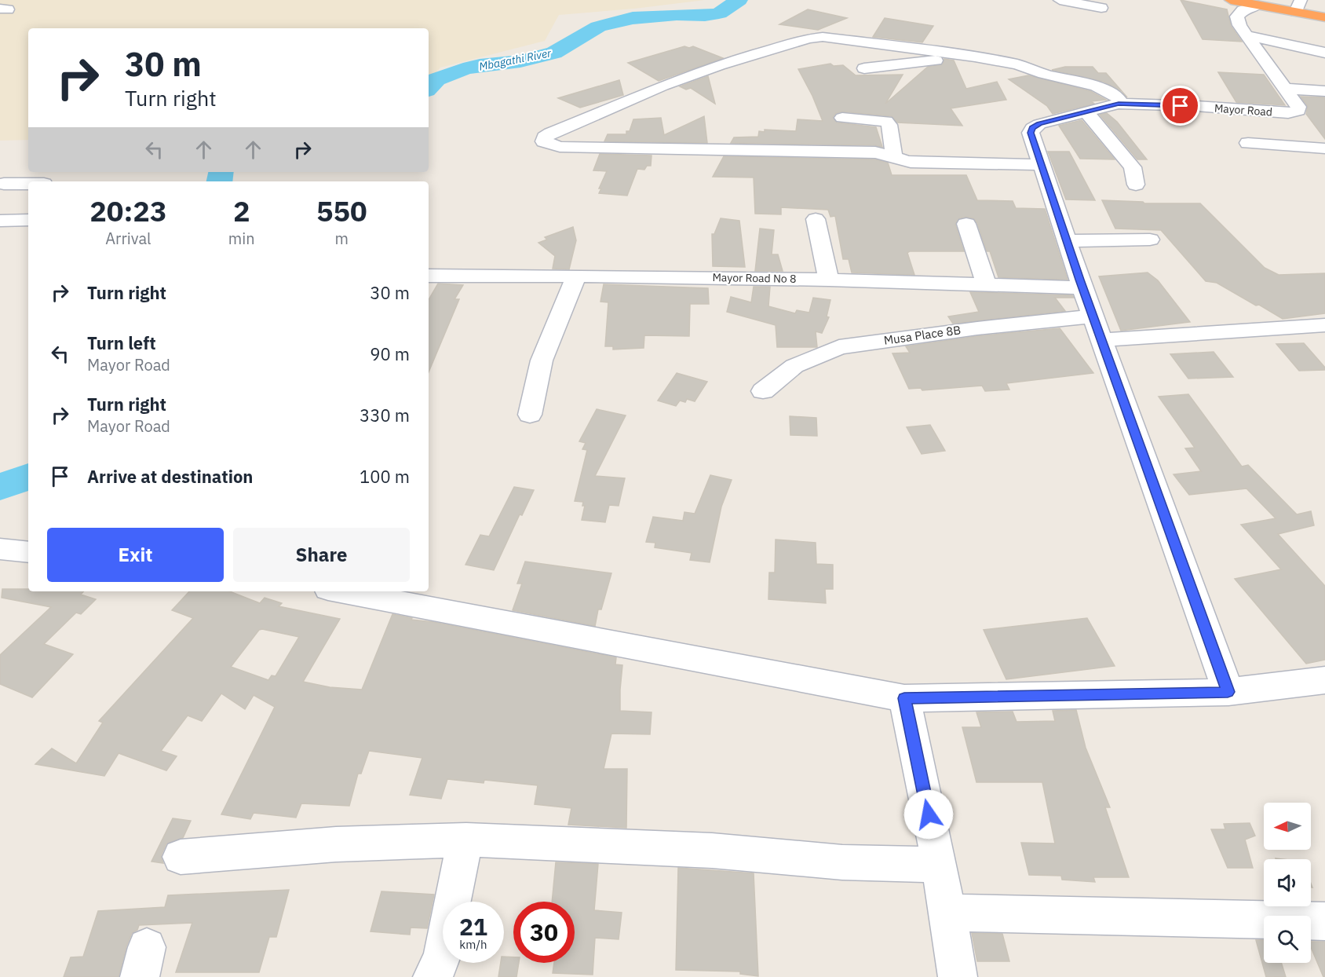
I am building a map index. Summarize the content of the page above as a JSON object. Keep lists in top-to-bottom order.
{
  "streets": {
    "street": ["Mayor Road", "Mayor Road No 8", "Musa Place 8B"]
  },
  "crossings": [
    ["Mayor Road", "Mayor Road No 8"],
    ["Mayor Road", "Musa Place 8B"]
  ],
  "water": ["Mbagathi River"],
  "north": "left",
  "page": {
    "turn": ["30 m", "Turn right"],
    "eta": [
      "20:23",
      "Arrival",
      "2",
      "min",
      "550",
      "m"
    ],
    "list": [
      {
        "name": "Turn right",
        "value": "30 m"
      },
      {
        "name": "Turn left",
        "note": "Mayor Road",
        "value": "90 m"
      },
      {
        "name": "Turn right",
        "note": "Mayor Road",
        "value": "330 m"
      },
      {
        "name": "Arrive at destination",
        "value": "100 m"
      }
    ],
    "buttons": ["Exit", "Share"],
    "speed": "21 km/h",
    "limit": "30"
  }
}
